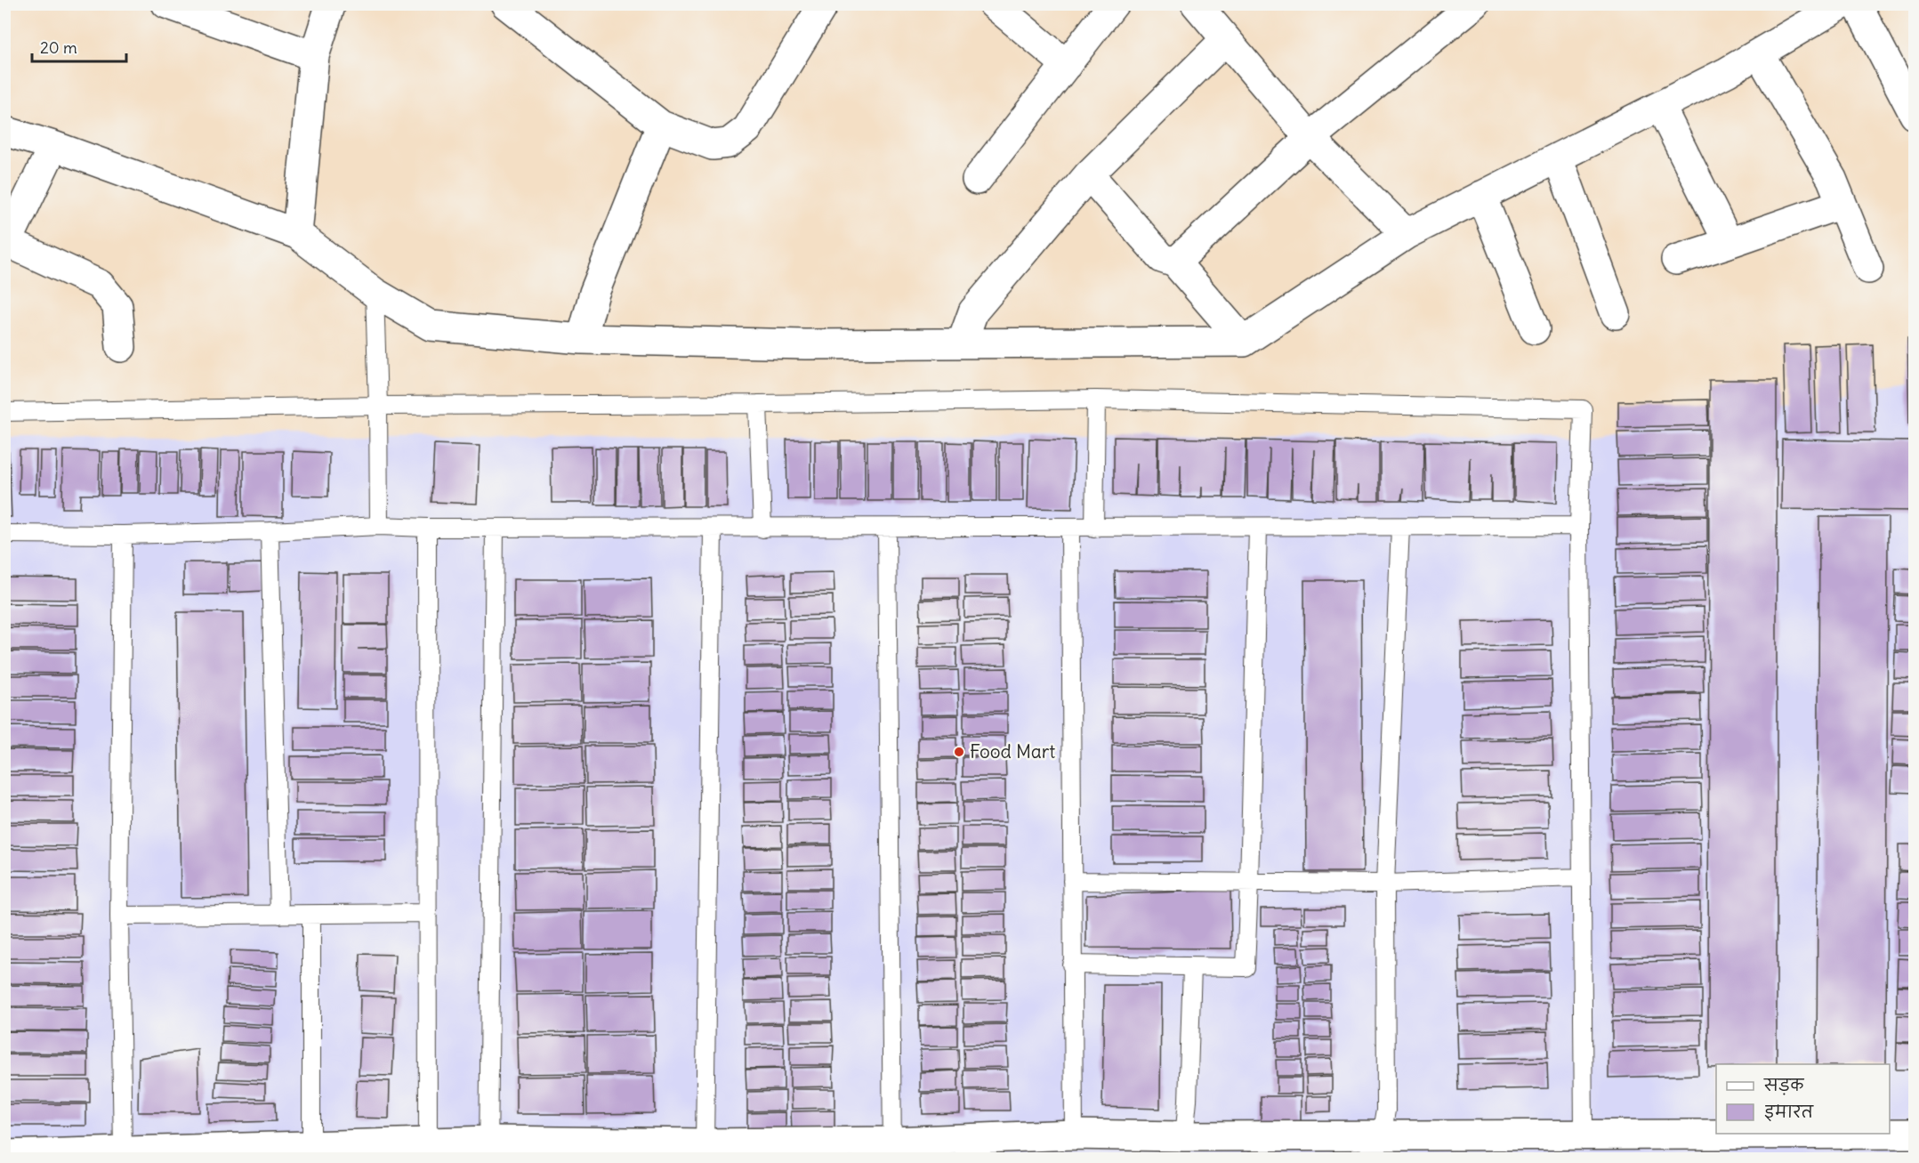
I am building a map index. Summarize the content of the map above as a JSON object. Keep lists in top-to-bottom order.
{
  "places": ["Food Mart"],
  "legend": ["सड़क", "इमारत"],
  "scale_bar": "20 m"
}
